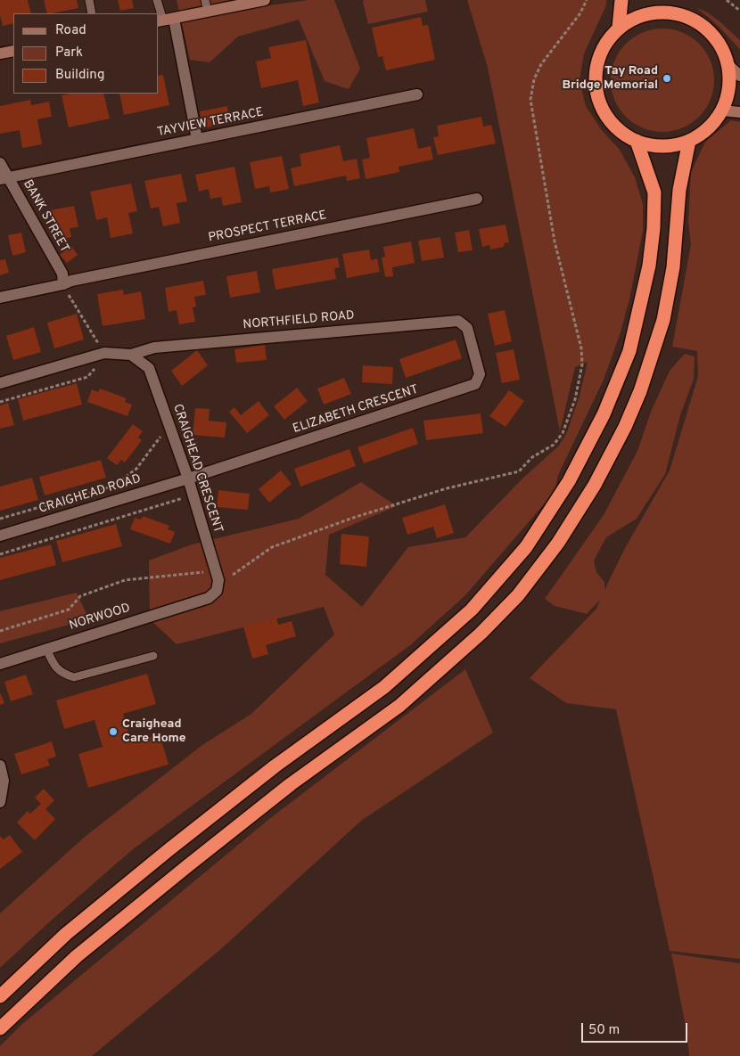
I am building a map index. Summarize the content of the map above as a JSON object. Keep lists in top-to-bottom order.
{
  "streets": {
    "street": [
      "TAYVIEW TERRACE",
      "BANK STREET",
      "PROSPECT TERRACE",
      "NORTHFIELD ROAD",
      "ELIZABETH CRESCENT",
      "CRAIGHEAD CRESCENT",
      "CRAIGHEAD ROAD",
      "NORWOOD"
    ]
  },
  "crossings": [
    ["TAYVIEW TERRACE", "BANK STREET"],
    ["BANK STREET", "PROSPECT TERRACE"],
    ["NORTHFIELD ROAD", "ELIZABETH CRESCENT"],
    ["NORTHFIELD ROAD", "CRAIGHEAD CRESCENT"],
    ["ELIZABETH CRESCENT", "CRAIGHEAD CRESCENT"],
    ["ELIZABETH CRESCENT", "CRAIGHEAD ROAD"],
    ["CRAIGHEAD CRESCENT", "CRAIGHEAD ROAD"],
    ["CRAIGHEAD CRESCENT", "NORWOOD"]
  ],
  "places": ["Tay Road Bridge Memorial", "Craighead Care Home"],
  "legend": ["Road", "Park", "Building"],
  "scale_bar": "50 m"
}
